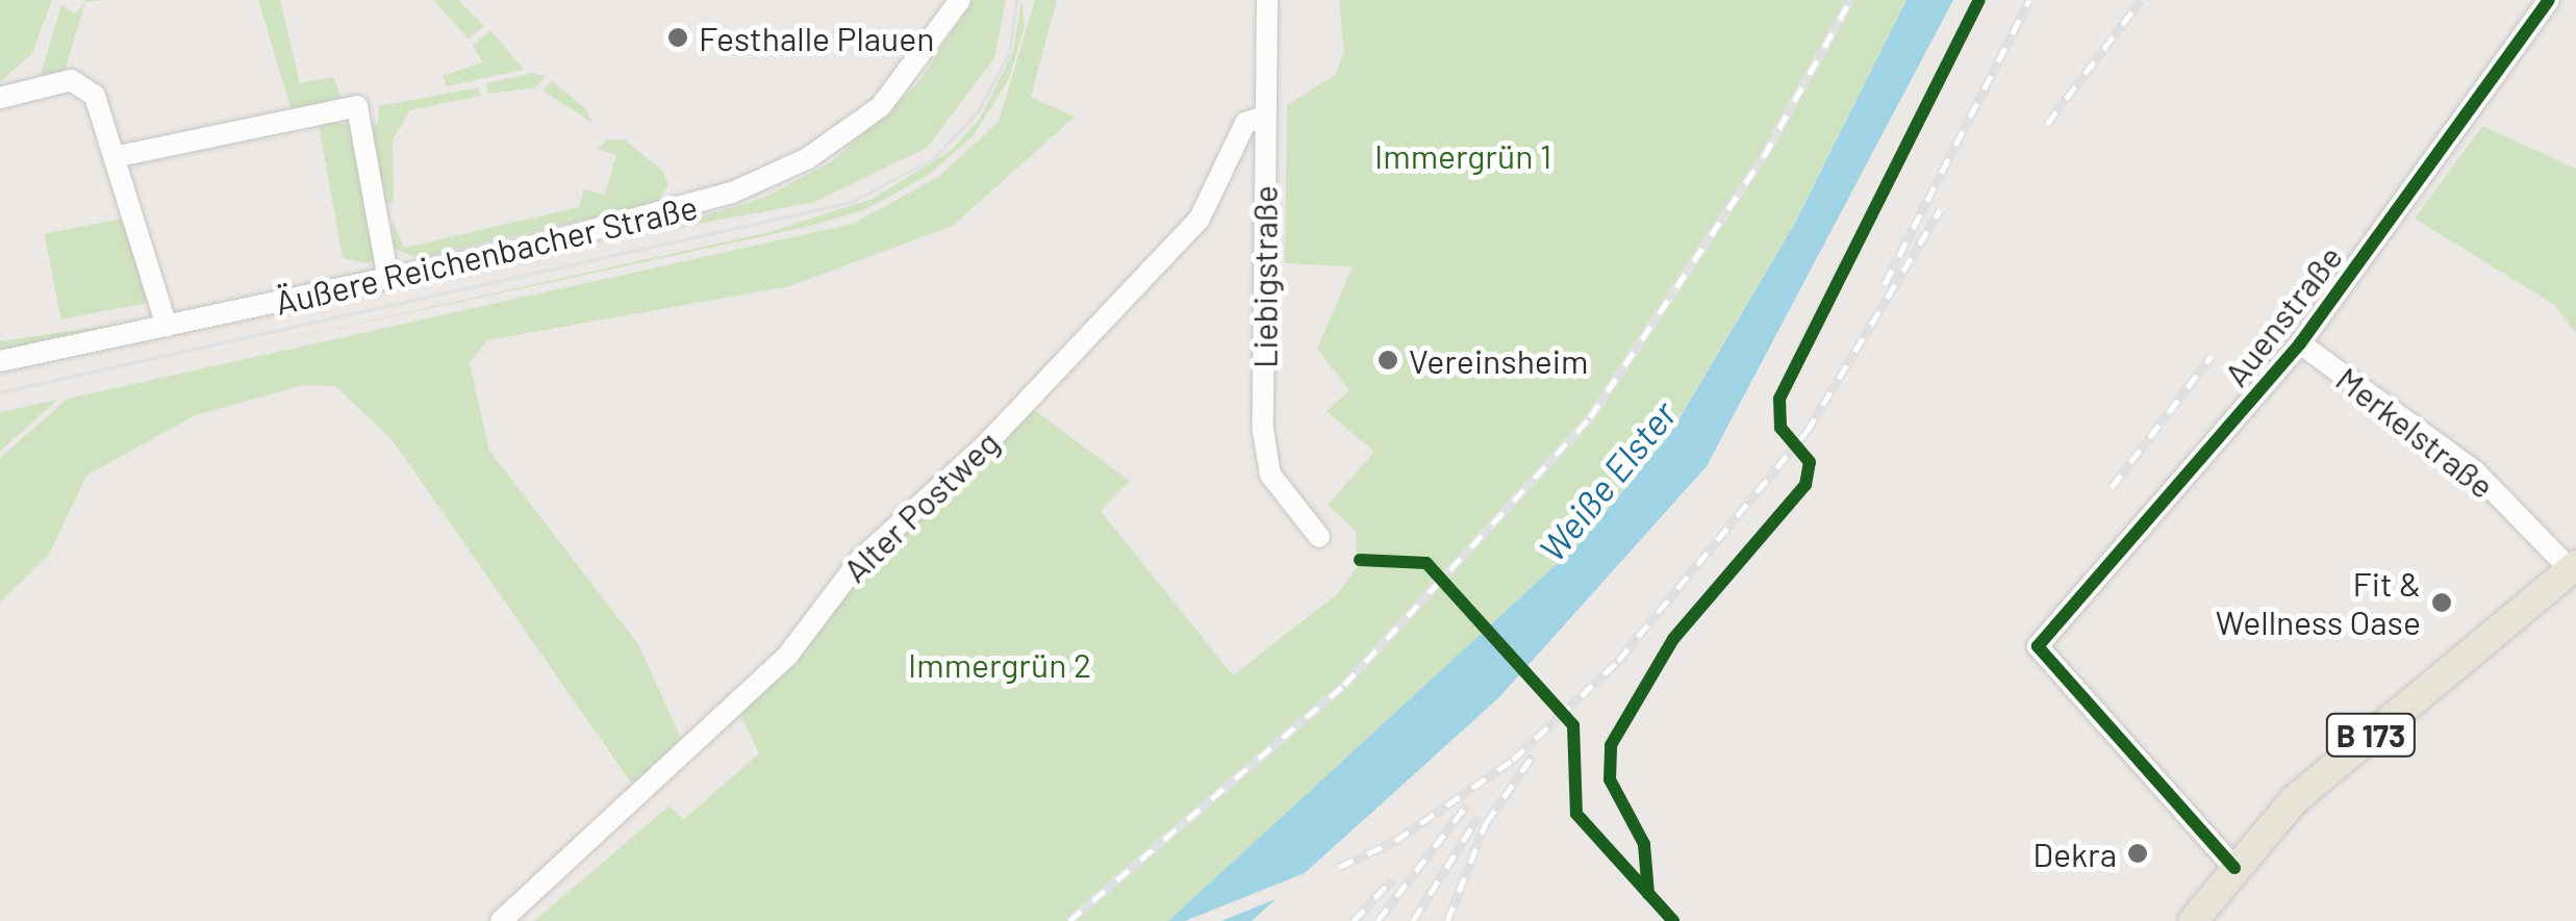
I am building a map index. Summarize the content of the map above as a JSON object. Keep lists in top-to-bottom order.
{
  "streets": {
    "main road": ["B 173"],
    "street": [
      "Äußere Reichenbacher Straße",
      "Liebigstraße",
      "Auenstraße",
      "Merkelstraße",
      "Alter Postweg"
    ]
  },
  "crossings": [
    ["Liebigstraße", "Alter Postweg"],
    ["Auenstraße", "Merkelstraße"],
    ["Auenstraße", "B 173"],
    ["Merkelstraße", "B 173"]
  ],
  "water": ["Weiße Elster"],
  "parks": ["Immergrün 1", "Immergrün 2"],
  "places": [
    "Festhalle Plauen",
    "Vereinsheim",
    "Fit & Wellness Oase",
    "Dekra"
  ]
}
